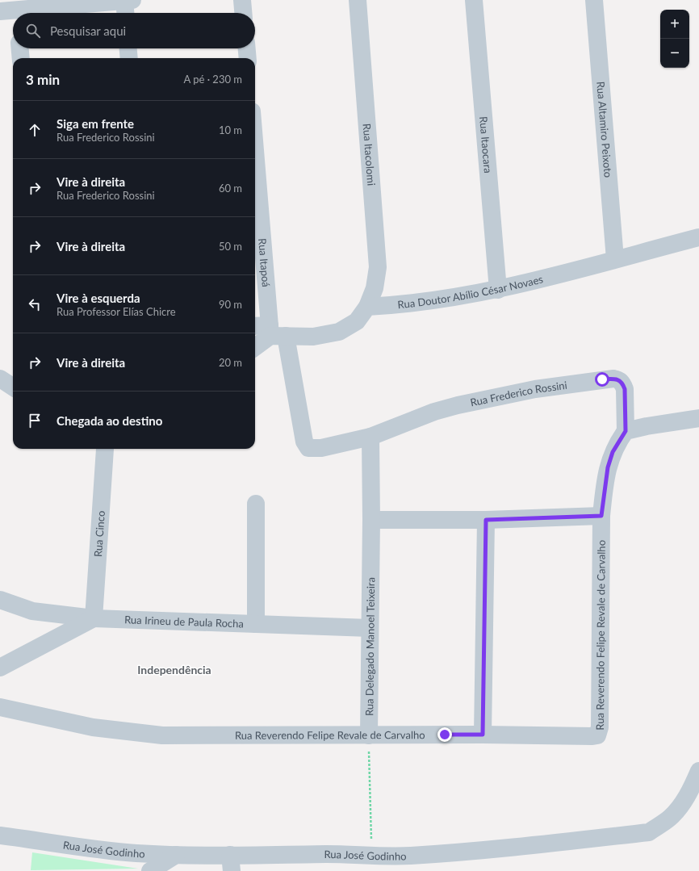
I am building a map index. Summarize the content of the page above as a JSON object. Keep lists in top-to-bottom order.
{
  "streets": {
    "street": [
      "Rua Altamiro Peixoto",
      "Rua Itaocara",
      "Rua Itacolomi",
      "Rua Itapoá",
      "Rua Doutor Abílio César Novaes",
      "Rua Frederico Rossini",
      "Rua Cinco",
      "Rua Irineu de Paula Rocha",
      "Rua Reverendo Felipe Revale de Carvalho",
      "Rua Delegado Manoel Teixeira",
      "Rua José Godinho"
    ]
  },
  "crossings": [
    ["Rua Altamiro Peixoto", "Rua Doutor Abílio César Novaes"],
    ["Rua Itaocara", "Rua Doutor Abílio César Novaes"],
    ["Rua Itacolomi", "Rua Doutor Abílio César Novaes"],
    ["Rua Itapoá", "Rua Frederico Rossini"],
    ["Rua Itapoá", "Rua Delegado Manoel Teixeira"],
    ["Rua Frederico Rossini", "Rua Delegado Manoel Teixeira"],
    ["Rua Cinco", "Rua Irineu de Paula Rocha"],
    ["Rua Irineu de Paula Rocha", "Rua Delegado Manoel Teixeira"],
    ["Rua Reverendo Felipe Revale de Carvalho", "Rua Delegado Manoel Teixeira"]
  ],
  "districts": ["Independência"],
  "page": {
    "map_buttons": ["+", "−"],
    "search": "Pesquisar aqui",
    "heading": ["3 min", "A pé · 230 m"],
    "list": [
      ["Siga em frente", "Rua Frederico Rossini", "10 m"],
      ["Vire à direita", "Rua Frederico Rossini", "60 m"],
      ["Vire à direita", "50 m"],
      ["Vire à esquerda", "Rua Professor Elías Chicre", "90 m"],
      ["Vire à direita", "20 m"],
      "Chegada ao destino"
    ]
  }
}
